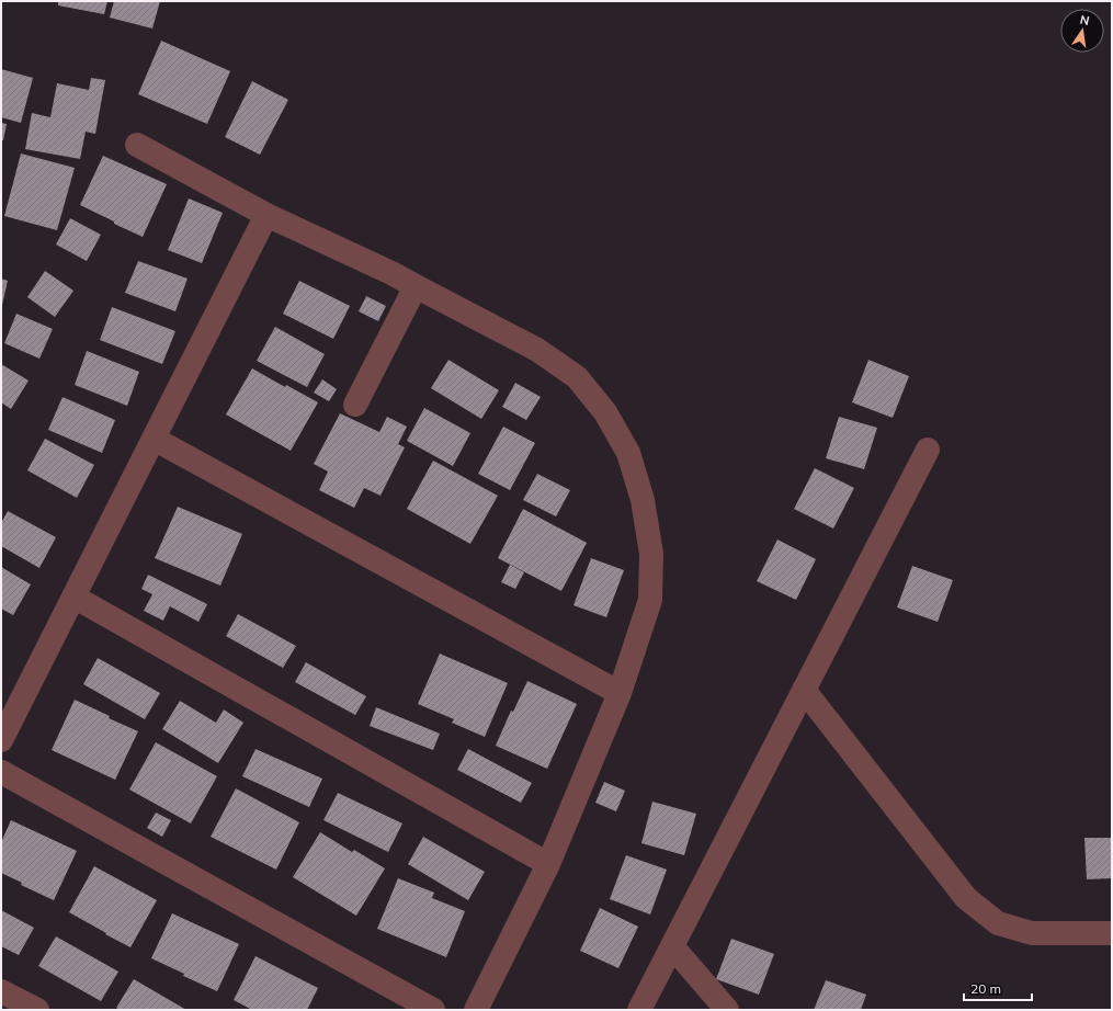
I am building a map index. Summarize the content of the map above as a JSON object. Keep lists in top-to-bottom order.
{
  "scale_bar": "20 m",
  "north": "top"
}
